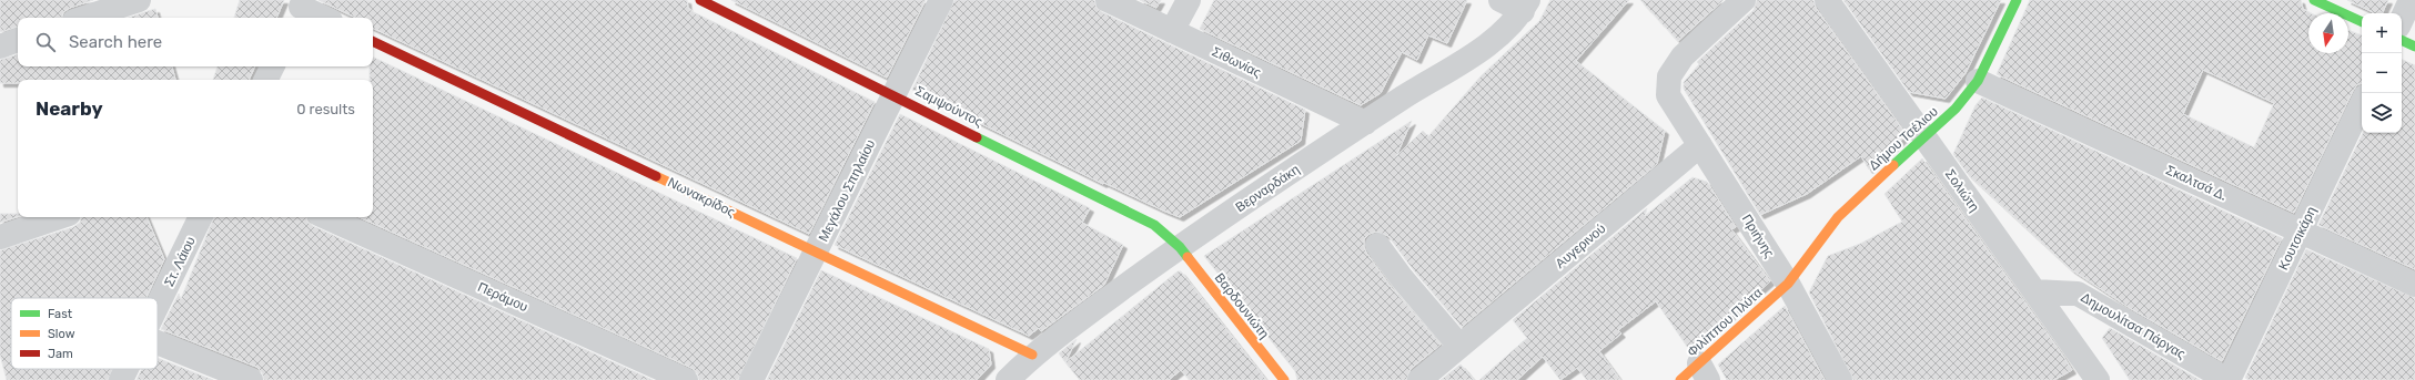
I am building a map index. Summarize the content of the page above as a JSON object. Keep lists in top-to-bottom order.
{
  "streets": {
    "street": [
      "Σιθωνίας",
      "Σαμψούντος",
      "Δήμου Τσέλιου",
      "Σκαλτσά Δ.",
      "Βερναρδάκη",
      "Μεγάλου Σπηλαίου",
      "Σολιώτη",
      "Νωνακρίδος",
      "Πριήνης",
      "Κουτσικάρη",
      "Αυγερινού",
      "Στ. Λάιου",
      "Περάμου",
      "Βαρδουνιώτη",
      "Φιλίππου Πλύτα",
      "Δημουλίτσα Πάργας"
    ]
  },
  "crossings": [
    ["Σιθωνίας", "Βερναρδάκη"],
    ["Σαμψούντος", "Βερναρδάκη"],
    ["Σαμψούντος", "Μεγάλου Σπηλαίου"],
    ["Σαμψούντος", "Βαρδουνιώτη"],
    ["Δήμου Τσέλιου", "Σκαλτσά Δ."],
    ["Δήμου Τσέλιου", "Σολιώτη"],
    ["Δήμου Τσέλιου", "Πριήνης"],
    ["Δήμου Τσέλιου", "Φιλίππου Πλύτα"],
    ["Σκαλτσά Δ.", "Κουτσικάρη"],
    ["Βερναρδάκη", "Νωνακρίδος"],
    ["Βερναρδάκη", "Βαρδουνιώτη"],
    ["Μεγάλου Σπηλαίου", "Νωνακρίδος"],
    ["Σολιώτη", "Δημουλίτσα Πάργας"],
    ["Πριήνης", "Αυγερινού"],
    ["Πριήνης", "Φιλίππου Πλύτα"],
    ["Κουτσικάρη", "Δημουλίτσα Πάργας"]
  ],
  "legend": ["Fast", "Slow", "Jam"],
  "north": "bottom",
  "page": {
    "map_buttons": ["+", "−"],
    "search": "Search here",
    "heading": ["Nearby", "0 results"]
  }
}
